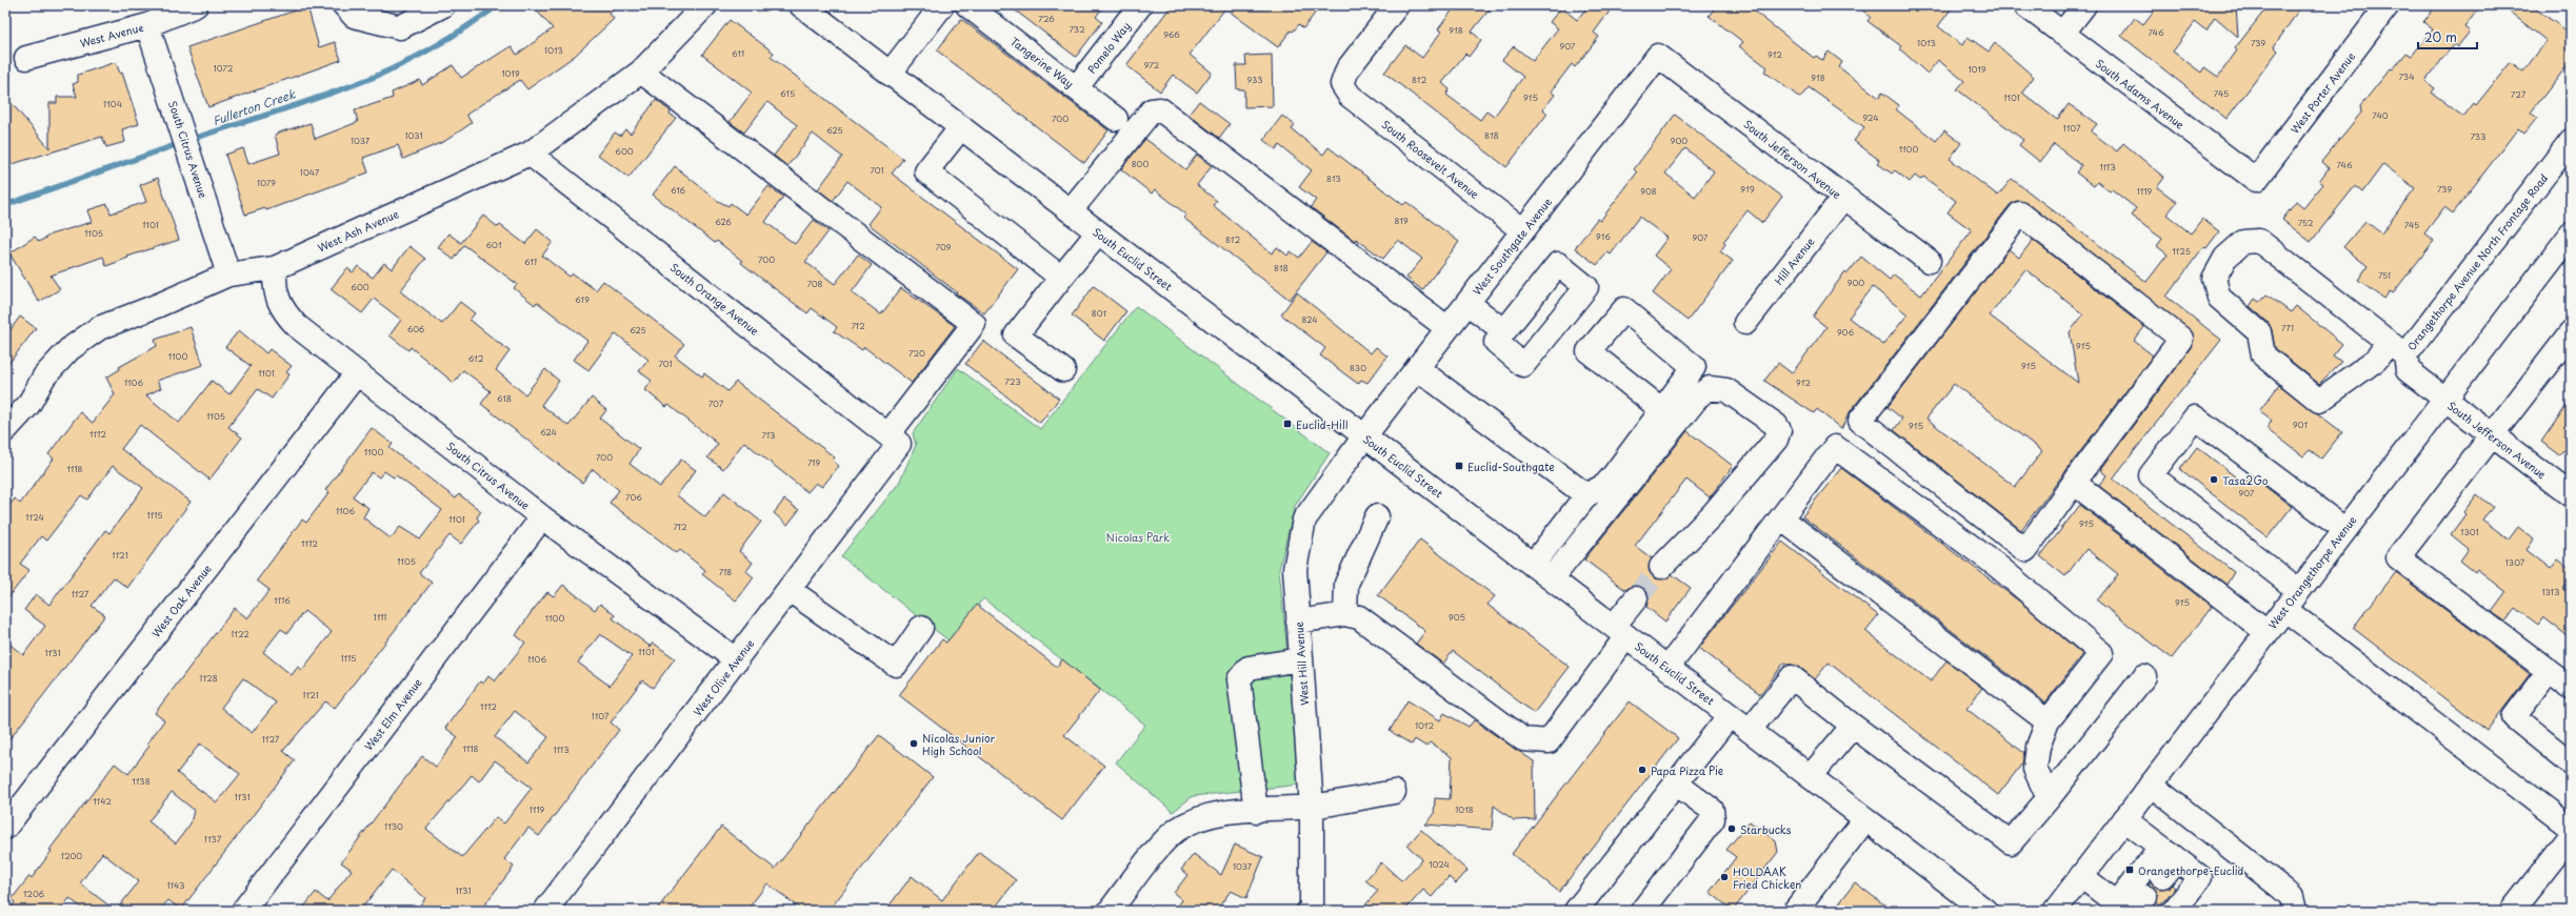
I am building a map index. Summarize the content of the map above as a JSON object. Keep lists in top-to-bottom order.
{
  "streets": {
    "street": [
      "West Avenue",
      "Pomelo Way",
      "Tangerine Way",
      "West Porter Avenue",
      "South Adams Avenue",
      "South Citrus Avenue",
      "South Roosevelt Avenue",
      "South Jefferson Avenue",
      "West Ash Avenue",
      "West Southgate Avenue",
      "South Euclid Street",
      "Hill Avenue",
      "Orangethorpe Avenue North Frontage Road",
      "South Orange Avenue",
      "West Orangethorpe Avenue",
      "West Oak Avenue",
      "West Hill Avenue",
      "West Olive Avenue",
      "West Elm Avenue"
    ]
  },
  "crossings": [
    ["West Avenue", "South Citrus Avenue"],
    ["Pomelo Way", "Tangerine Way"],
    ["West Porter Avenue", "South Adams Avenue"],
    ["South Citrus Avenue", "West Ash Avenue"],
    ["South Citrus Avenue", "West Oak Avenue"],
    ["South Citrus Avenue", "West Olive Avenue"],
    ["South Citrus Avenue", "West Elm Avenue"],
    ["South Roosevelt Avenue", "West Southgate Avenue"],
    ["South Jefferson Avenue", "West Southgate Avenue"],
    ["South Jefferson Avenue", "Hill Avenue"],
    ["South Jefferson Avenue", "Orangethorpe Avenue North Frontage Road"],
    ["South Jefferson Avenue", "West Orangethorpe Avenue"],
    ["West Ash Avenue", "South Orange Avenue"],
    ["West Ash Avenue", "West Olive Avenue"],
    ["West Southgate Avenue", "South Euclid Street"],
    ["West Southgate Avenue", "West Hill Avenue"],
    ["South Euclid Street", "West Hill Avenue"],
    ["Orangethorpe Avenue North Frontage Road", "West Orangethorpe Avenue"],
    ["South Orange Avenue", "West Olive Avenue"]
  ],
  "water": ["Fullerton Creek"],
  "parks": ["Nicolas Park"],
  "places": {
    "transit": ["Euclid-Hill", "Euclid-Southgate", "Orangethorpe-Euclid"],
    "other": [
      "Tasa2Go",
      "Nicolas Junior High School",
      "Papa Pizza Pie",
      "Starbucks",
      "HOLDAAK Fried Chicken"
    ]
  },
  "house_numbers": [
    "726",
    "732",
    "918",
    "746",
    "966",
    "1013",
    "739",
    "907",
    "1013",
    "611",
    "912",
    "972",
    "1072",
    "1019",
    "1019",
    "734",
    "918",
    "933",
    "812",
    "615",
    "745",
    "727",
    "915",
    "1101",
    "1104",
    "740",
    "924",
    "700",
    "1107",
    "625",
    "1031",
    "818",
    "733",
    "1037",
    "900",
    "1100",
    "600",
    "800",
    "746",
    "1113",
    "701",
    "1047",
    "813",
    "1079",
    "919",
    "739",
    "616",
    "908",
    "1119",
    "819",
    "626",
    "752",
    "1101",
    "745",
    "1105",
    "916",
    "907",
    "812",
    "601",
    "709",
    "1125",
    "700",
    "611",
    "818",
    "751",
    "900",
    "708",
    "600",
    "619",
    "801",
    "824",
    "712",
    "771",
    "606",
    "625",
    "906",
    "915",
    "720",
    "1100",
    "612",
    "701",
    "915",
    "830",
    "1101",
    "723",
    "1106",
    "912",
    "618",
    "707",
    "1105",
    "901",
    "915",
    "624",
    "1112",
    "713",
    "1100",
    "700",
    "719",
    "1118",
    "907",
    "706",
    "1106",
    "1115",
    "1124",
    "1101",
    "915",
    "712",
    "1301",
    "1112",
    "1121",
    "1105",
    "1307",
    "718",
    "1313",
    "1127",
    "1116",
    "915",
    "1111",
    "905",
    "1100",
    "1122",
    "1101",
    "1131",
    "1115",
    "1106",
    "1128",
    "1121",
    "1112",
    "1107",
    "1012",
    "1127",
    "1118",
    "1113",
    "1138",
    "1131",
    "1142",
    "1119",
    "1018",
    "1130",
    "1137",
    "1200",
    "1024",
    "1037",
    "1143",
    "1131",
    "1206"
  ],
  "scale_bar": "20 m"
}
